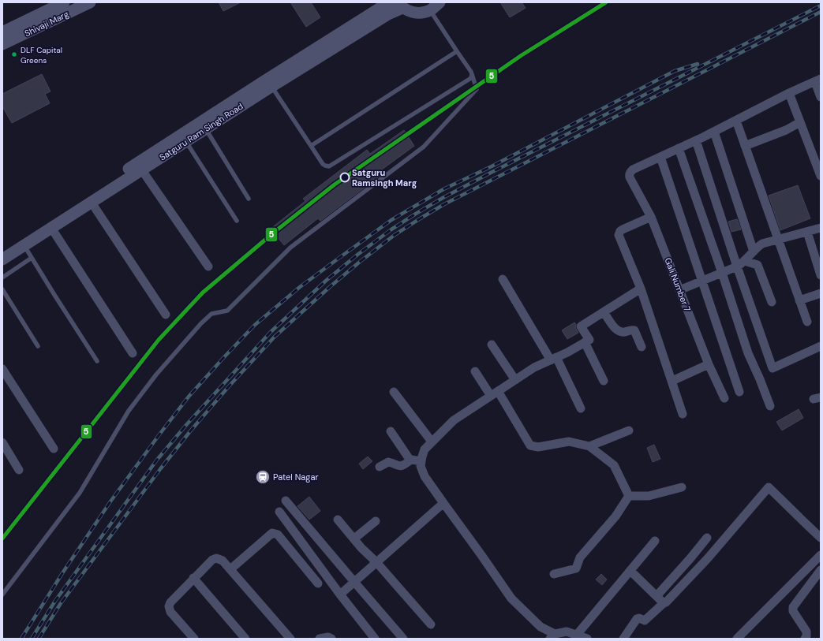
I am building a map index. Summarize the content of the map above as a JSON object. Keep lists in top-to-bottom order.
{
  "streets": {
    "street": ["Shivaji Marg", "Satguru Ram Singh Road", "Gali Number 7"]
  },
  "places": {
    "other": ["DLF Capital Greens", "Satguru Ramsingh Marg"],
    "station": ["Patel Nagar"]
  },
  "lines": ["transit line 5"]
}
